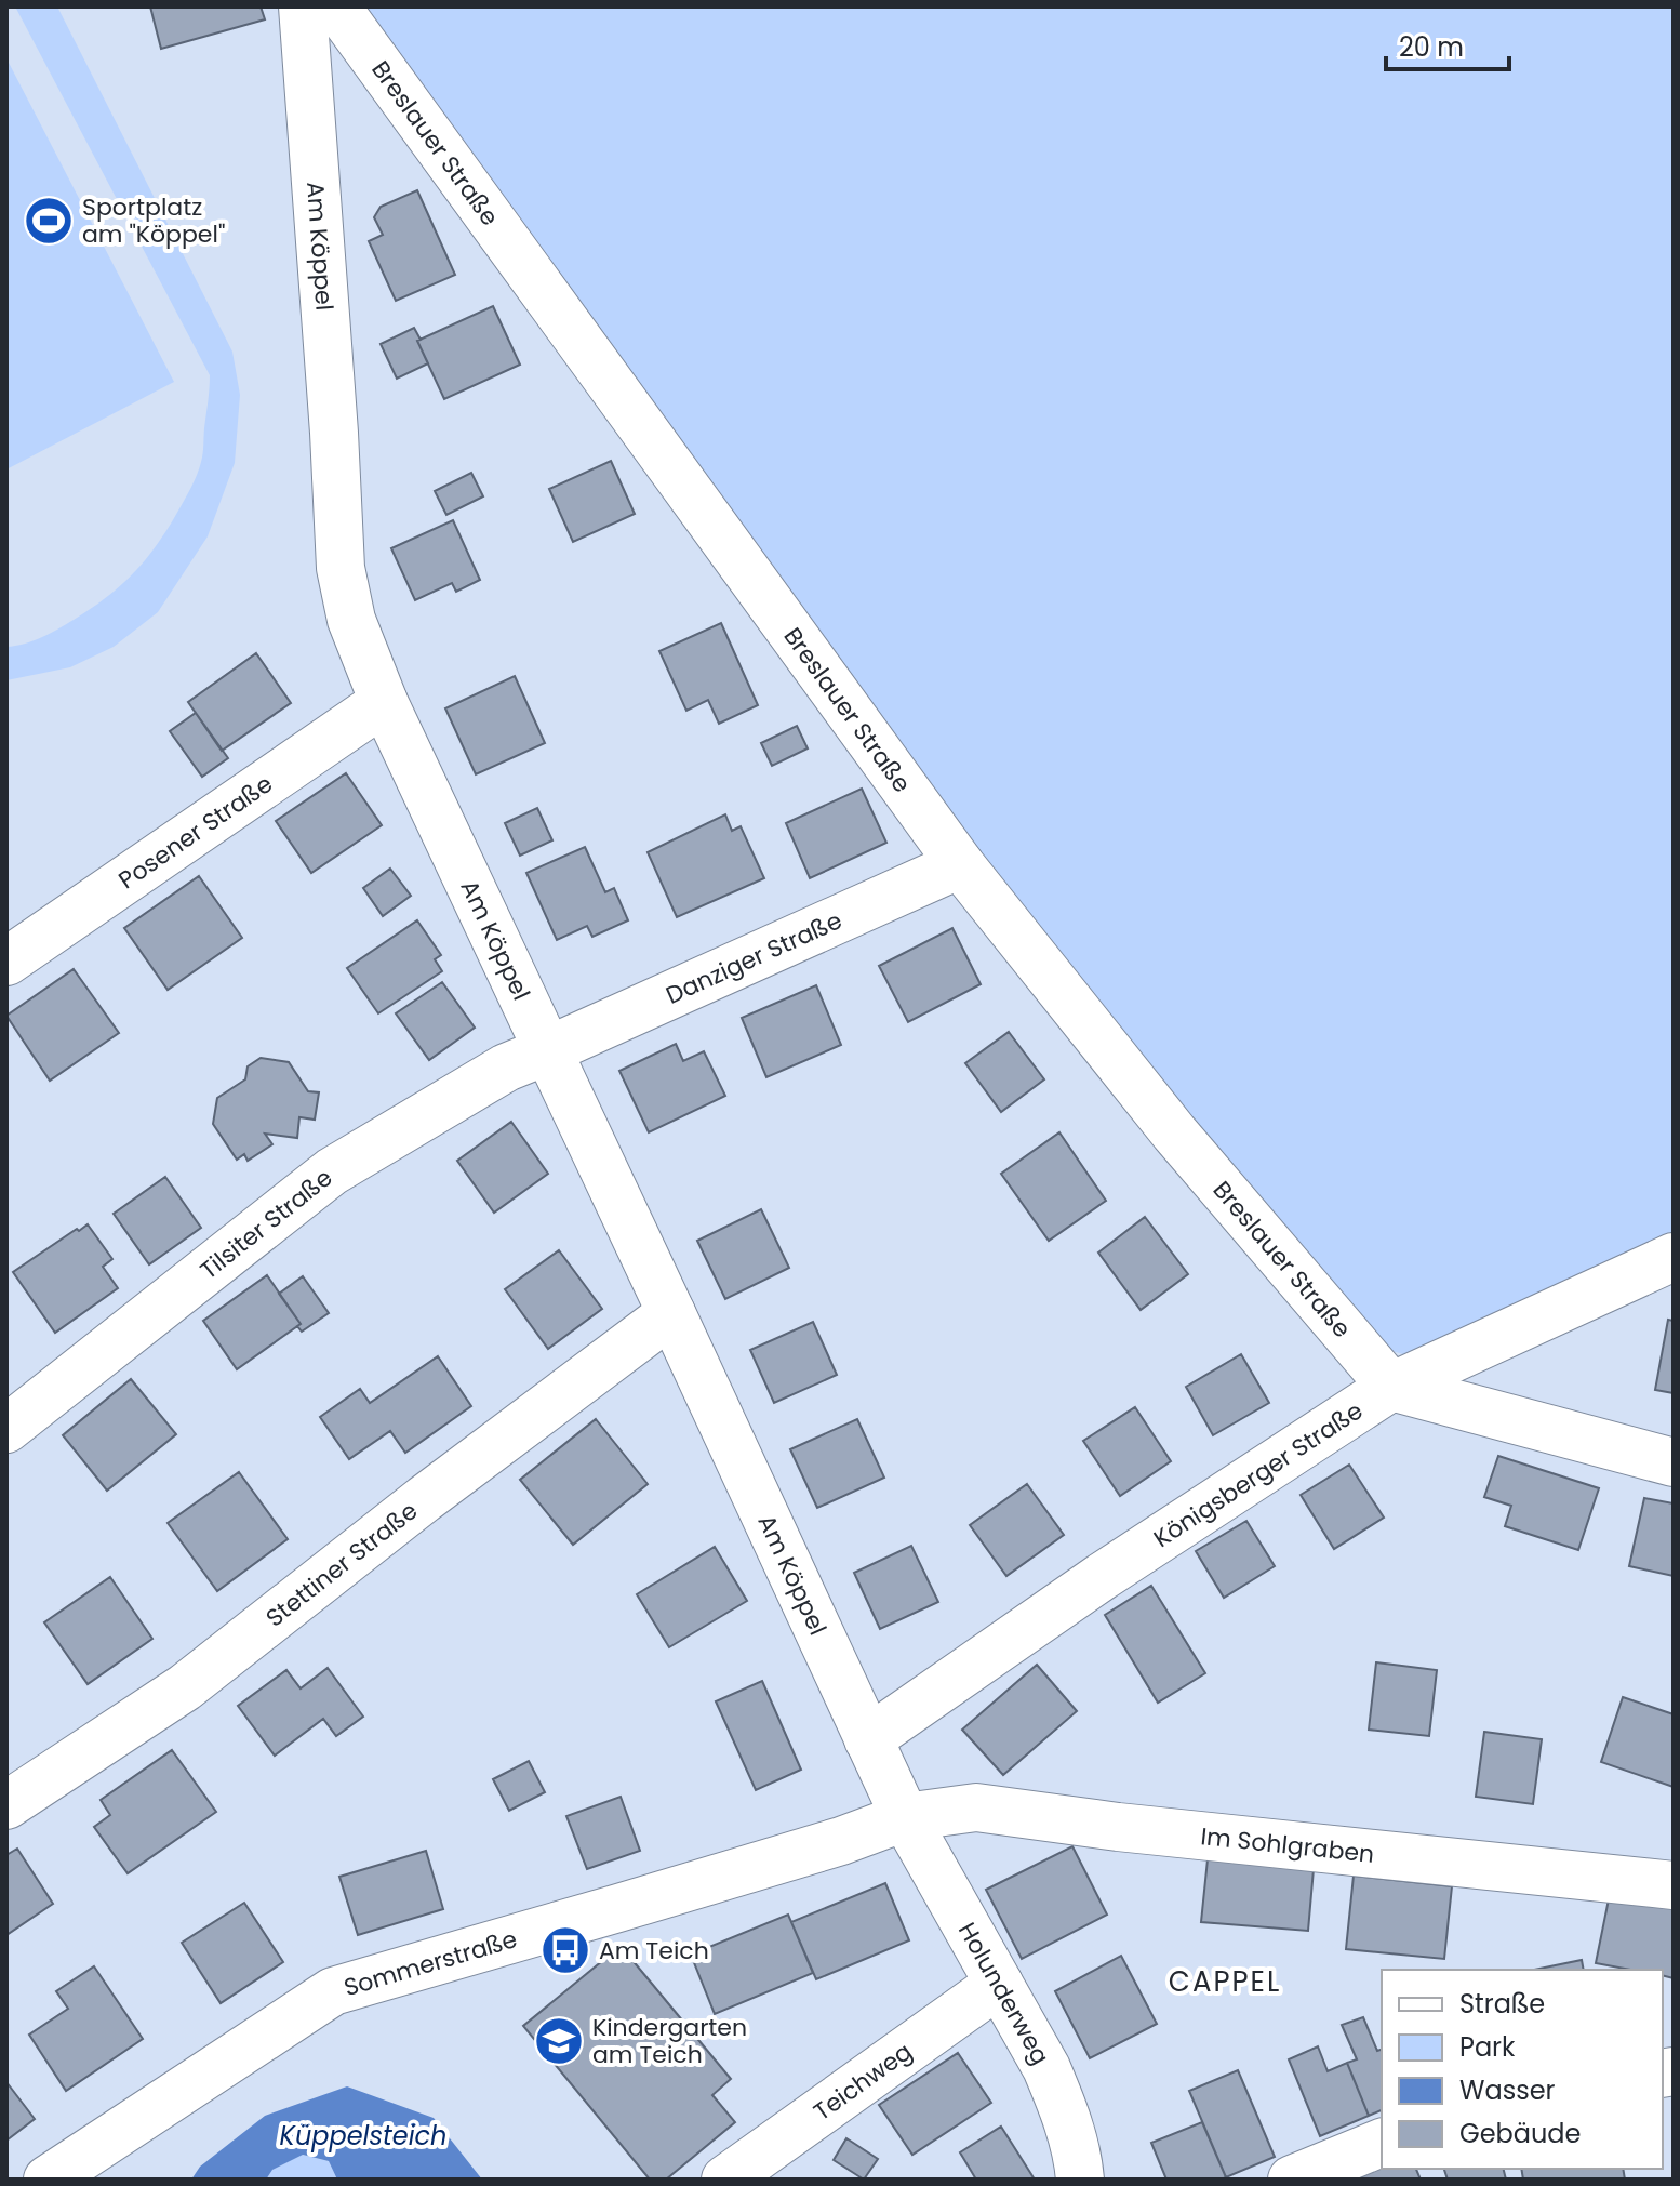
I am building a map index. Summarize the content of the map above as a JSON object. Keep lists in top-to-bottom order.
{
  "streets": {
    "street": [
      "Breslauer Straße",
      "Am Köppel",
      "Posener Straße",
      "Danziger Straße",
      "Tilsiter Straße",
      "Königsberger Straße",
      "Stettiner Straße",
      "Im Sohlgraben",
      "Sommerstraße",
      "Holunderweg",
      "Teichweg"
    ]
  },
  "crossings": [
    ["Breslauer Straße", "Danziger Straße"],
    ["Breslauer Straße", "Königsberger Straße"],
    ["Am Köppel", "Posener Straße"],
    ["Am Köppel", "Danziger Straße"],
    ["Am Köppel", "Tilsiter Straße"],
    ["Am Köppel", "Königsberger Straße"],
    ["Am Köppel", "Stettiner Straße"],
    ["Am Köppel", "Im Sohlgraben"],
    ["Am Köppel", "Sommerstraße"],
    ["Am Köppel", "Holunderweg"],
    ["Danziger Straße", "Tilsiter Straße"],
    ["Im Sohlgraben", "Sommerstraße"],
    ["Im Sohlgraben", "Holunderweg"],
    ["Sommerstraße", "Holunderweg"],
    ["Holunderweg", "Teichweg"]
  ],
  "districts": ["CAPPEL"],
  "water": ["Küppelsteich"],
  "places": {
    "sports": ["Sportplatz am \"Köppel\""],
    "bus stop": ["Am Teich"],
    "school or university": ["Kindergarten am Teich"]
  },
  "legend": [
    "Straße",
    "Park",
    "Wasser",
    "Gebäude"
  ],
  "scale_bar": "20 m"
}
